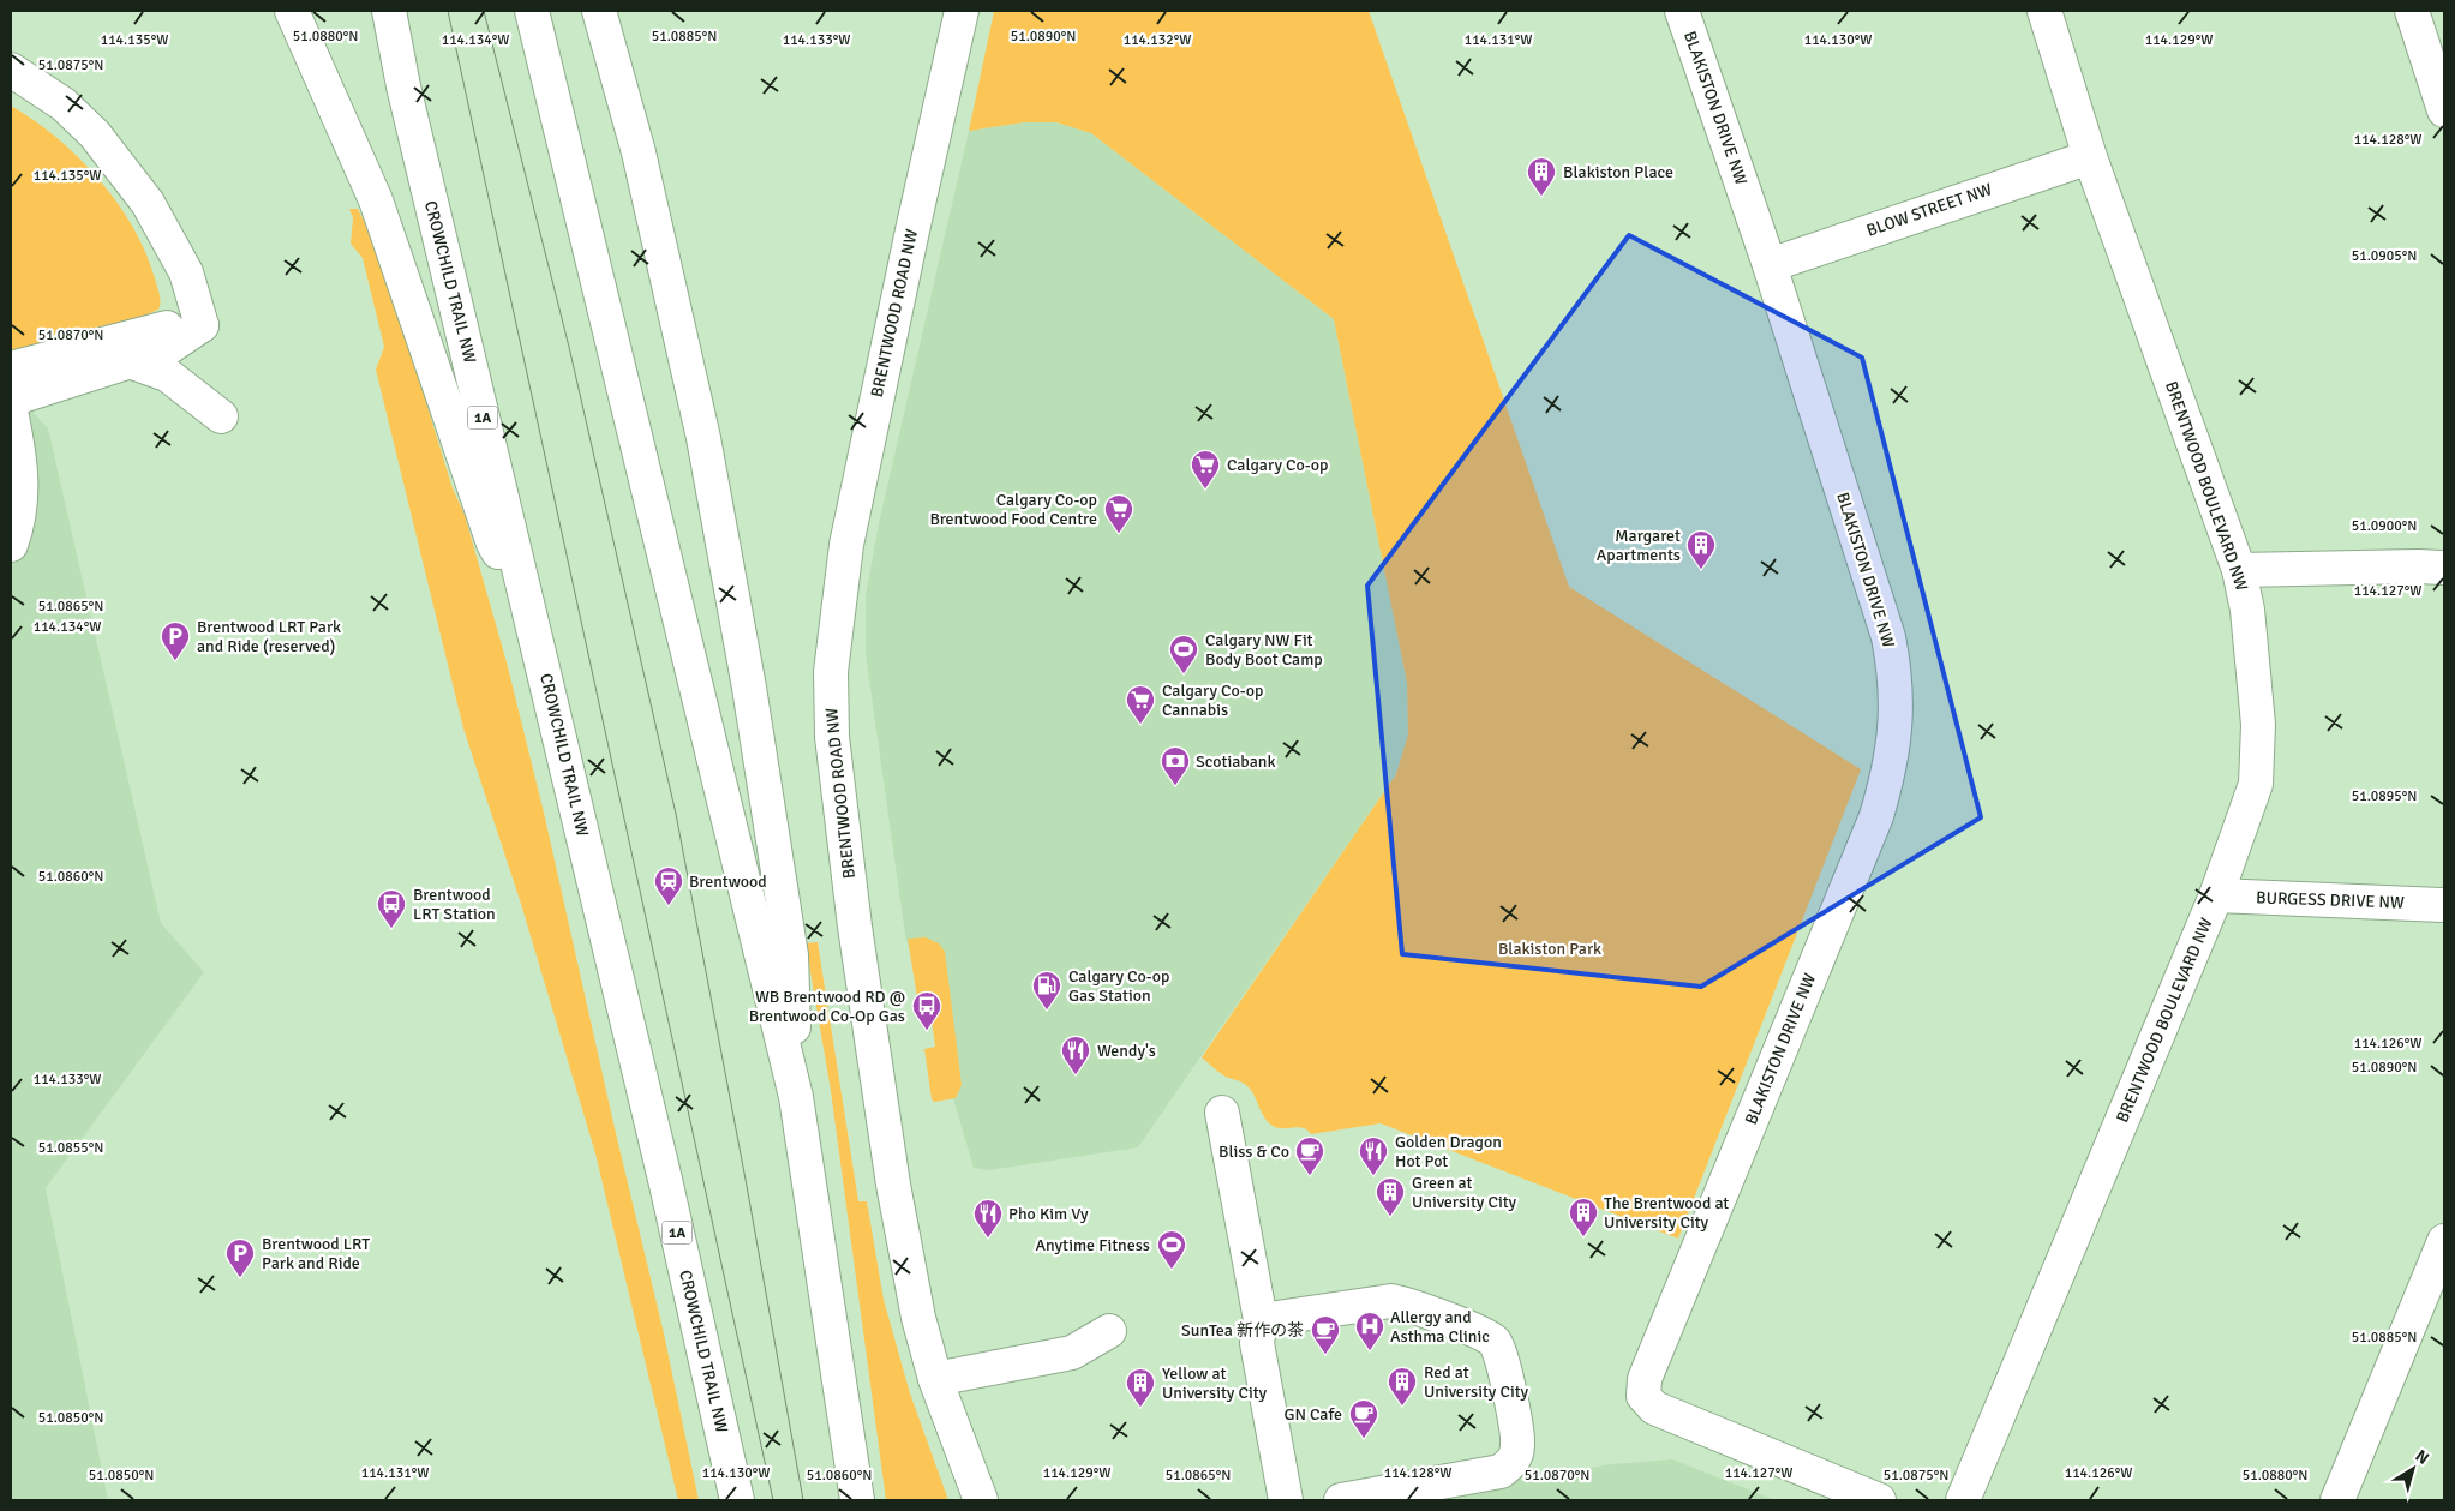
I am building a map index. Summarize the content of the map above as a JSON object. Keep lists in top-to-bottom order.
{
  "streets": {
    "main road": [
      "BLAKISTON DRIVE NW",
      "BLOW STREET NW",
      "CROWCHILD TRAIL NW",
      "BRENTWOOD ROAD NW",
      "1A",
      "BRENTWOOD BOULEVARD NW",
      "BURGESS DRIVE NW"
    ]
  },
  "crossings": [
    ["BLAKISTON DRIVE NW", "BLOW STREET NW"],
    ["BLOW STREET NW", "BRENTWOOD BOULEVARD NW"],
    ["BRENTWOOD BOULEVARD NW", "BURGESS DRIVE NW"]
  ],
  "parks": ["Blakiston Park"],
  "places": {
    "building": [
      "Blakiston Place",
      "Margaret Apartments",
      "Green at University City",
      "The Brentwood at University City",
      "Red at University City",
      "Yellow at University City"
    ],
    "supermarket": ["Calgary Co-op", "Calgary Co-op Brentwood Food Centre", "Calgary Co-op Cannabis"],
    "parking": ["Brentwood LRT Park and Ride (reserved)", "Brentwood LRT Park and Ride"],
    "sports": ["Calgary NW Fit Body Boot Camp", "Anytime Fitness"],
    "bank": ["Scotiabank"],
    "station": ["Brentwood"],
    "bus stop": ["Brentwood LRT Station", "WB Brentwood RD @ Brentwood Co-Op Gas"],
    "fuel station": ["Calgary Co-op Gas Station"],
    "restaurant": ["Wendy's", "Golden Dragon Hot Pot", "Pho Kim Vy"],
    "cafe": ["Bliss & Co", "SunTea 新作の茶", "GN Cafe"],
    "hospital": ["Allergy and Asthma Clinic"]
  },
  "north": "top right",
  "coordinates": [
    "51.0880°N",
    "51.0885°N",
    "51.0890°N",
    "114.135°W",
    "114.134°W",
    "114.133°W",
    "114.132°W",
    "114.131°W",
    "114.130°W",
    "114.129°W",
    "51.0875°N",
    "114.128°W",
    "51.0905°N",
    "51.0870°N",
    "51.0900°N",
    "114.127°W",
    "51.0865°N",
    "51.0895°N",
    "51.0860°N",
    "114.126°W",
    "51.0855°N",
    "51.0850°N"
  ]
}
